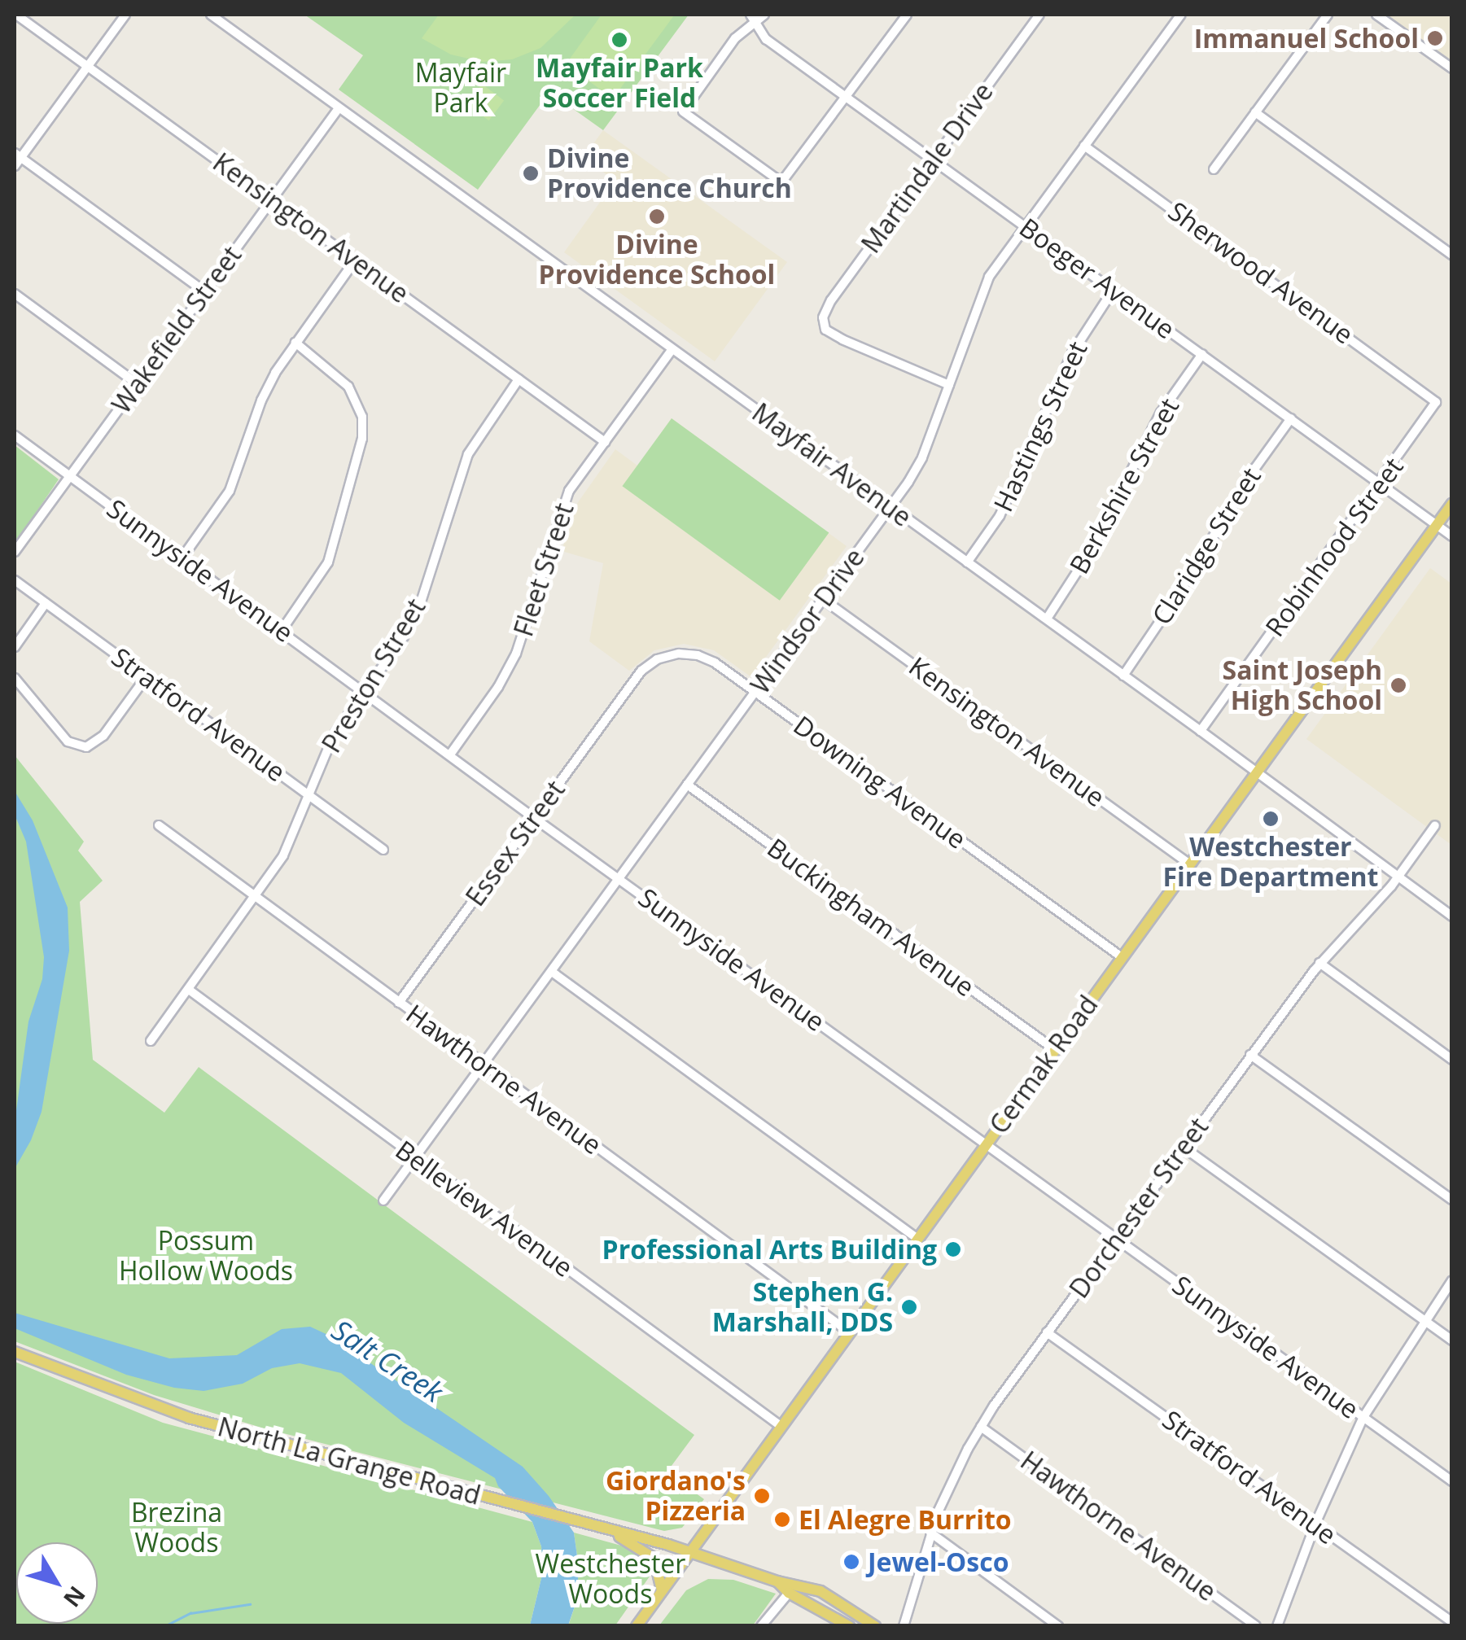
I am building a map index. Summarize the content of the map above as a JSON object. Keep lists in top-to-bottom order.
{
  "streets": {
    "main road": ["Cermak Road", "North La Grange Road"],
    "street": [
      "Martindale Drive",
      "Kensington Avenue",
      "Sherwood Avenue",
      "Boeger Avenue",
      "Wakefield Street",
      "Hastings Street",
      "Mayfair Avenue",
      "Berkshire Street",
      "Claridge Street",
      "Robinhood Street",
      "Fleet Street",
      "Sunnyside Avenue",
      "Windsor Drive",
      "Preston Street",
      "Stratford Avenue",
      "Downing Avenue",
      "Essex Street",
      "Buckingham Avenue",
      "Hawthorne Avenue",
      "Dorchester Street",
      "Belleview Avenue"
    ]
  },
  "crossings": [
    ["Martindale Drive", "Boeger Avenue"],
    ["Martindale Drive", "Windsor Drive"],
    ["Kensington Avenue", "Wakefield Street"],
    ["Kensington Avenue", "Fleet Street"],
    ["Kensington Avenue", "Windsor Drive"],
    ["Kensington Avenue", "Preston Street"],
    ["Kensington Avenue", "Cermak Road"],
    ["Sherwood Avenue", "Robinhood Street"],
    ["Sherwood Avenue", "Windsor Drive"],
    ["Boeger Avenue", "Hastings Street"],
    ["Boeger Avenue", "Berkshire Street"],
    ["Boeger Avenue", "Claridge Street"],
    ["Boeger Avenue", "Robinhood Street"],
    ["Boeger Avenue", "Windsor Drive"],
    ["Boeger Avenue", "Cermak Road"],
    ["Wakefield Street", "Mayfair Avenue"],
    ["Wakefield Street", "Sunnyside Avenue"],
    ["Hastings Street", "Mayfair Avenue"],
    ["Mayfair Avenue", "Berkshire Street"],
    ["Mayfair Avenue", "Claridge Street"],
    ["Mayfair Avenue", "Robinhood Street"],
    ["Mayfair Avenue", "Fleet Street"],
    ["Mayfair Avenue", "Windsor Drive"],
    ["Mayfair Avenue", "Cermak Road"],
    ["Mayfair Avenue", "Dorchester Street"],
    ["Fleet Street", "Sunnyside Avenue"],
    ["Sunnyside Avenue", "Windsor Drive"],
    ["Sunnyside Avenue", "Preston Street"],
    ["Sunnyside Avenue", "Essex Street"],
    ["Sunnyside Avenue", "Cermak Road"],
    ["Sunnyside Avenue", "Dorchester Street"],
    ["Windsor Drive", "Downing Avenue"],
    ["Windsor Drive", "Buckingham Avenue"],
    ["Windsor Drive", "Hawthorne Avenue"],
    ["Windsor Drive", "Belleview Avenue"],
    ["Preston Street", "Stratford Avenue"],
    ["Preston Street", "Hawthorne Avenue"],
    ["Preston Street", "Belleview Avenue"],
    ["Stratford Avenue", "Dorchester Street"],
    ["Downing Avenue", "Essex Street"],
    ["Downing Avenue", "Cermak Road"],
    ["Essex Street", "Hawthorne Avenue"],
    ["Buckingham Avenue", "Cermak Road"],
    ["Cermak Road", "Hawthorne Avenue"],
    ["Cermak Road", "Belleview Avenue"],
    ["Cermak Road", "North La Grange Road"],
    ["Hawthorne Avenue", "Dorchester Street"]
  ],
  "water": ["Salt Creek"],
  "parks": [
    "Mayfair Park",
    "Possum Hollow Woods",
    "Brezina Woods",
    "Westchester Woods"
  ],
  "places": [
    "Immanuel School",
    "Mayfair Park Soccer Field",
    "Divine Providence Church",
    "Divine Providence School",
    "Saint Joseph High School",
    "Westchester Fire Department",
    "Professional Arts Building",
    "Stephen G. Marshall, DDS",
    "Giordano's Pizzeria",
    "El Alegre Burrito",
    "Jewel-Osco"
  ],
  "north": "bottom right"
}
